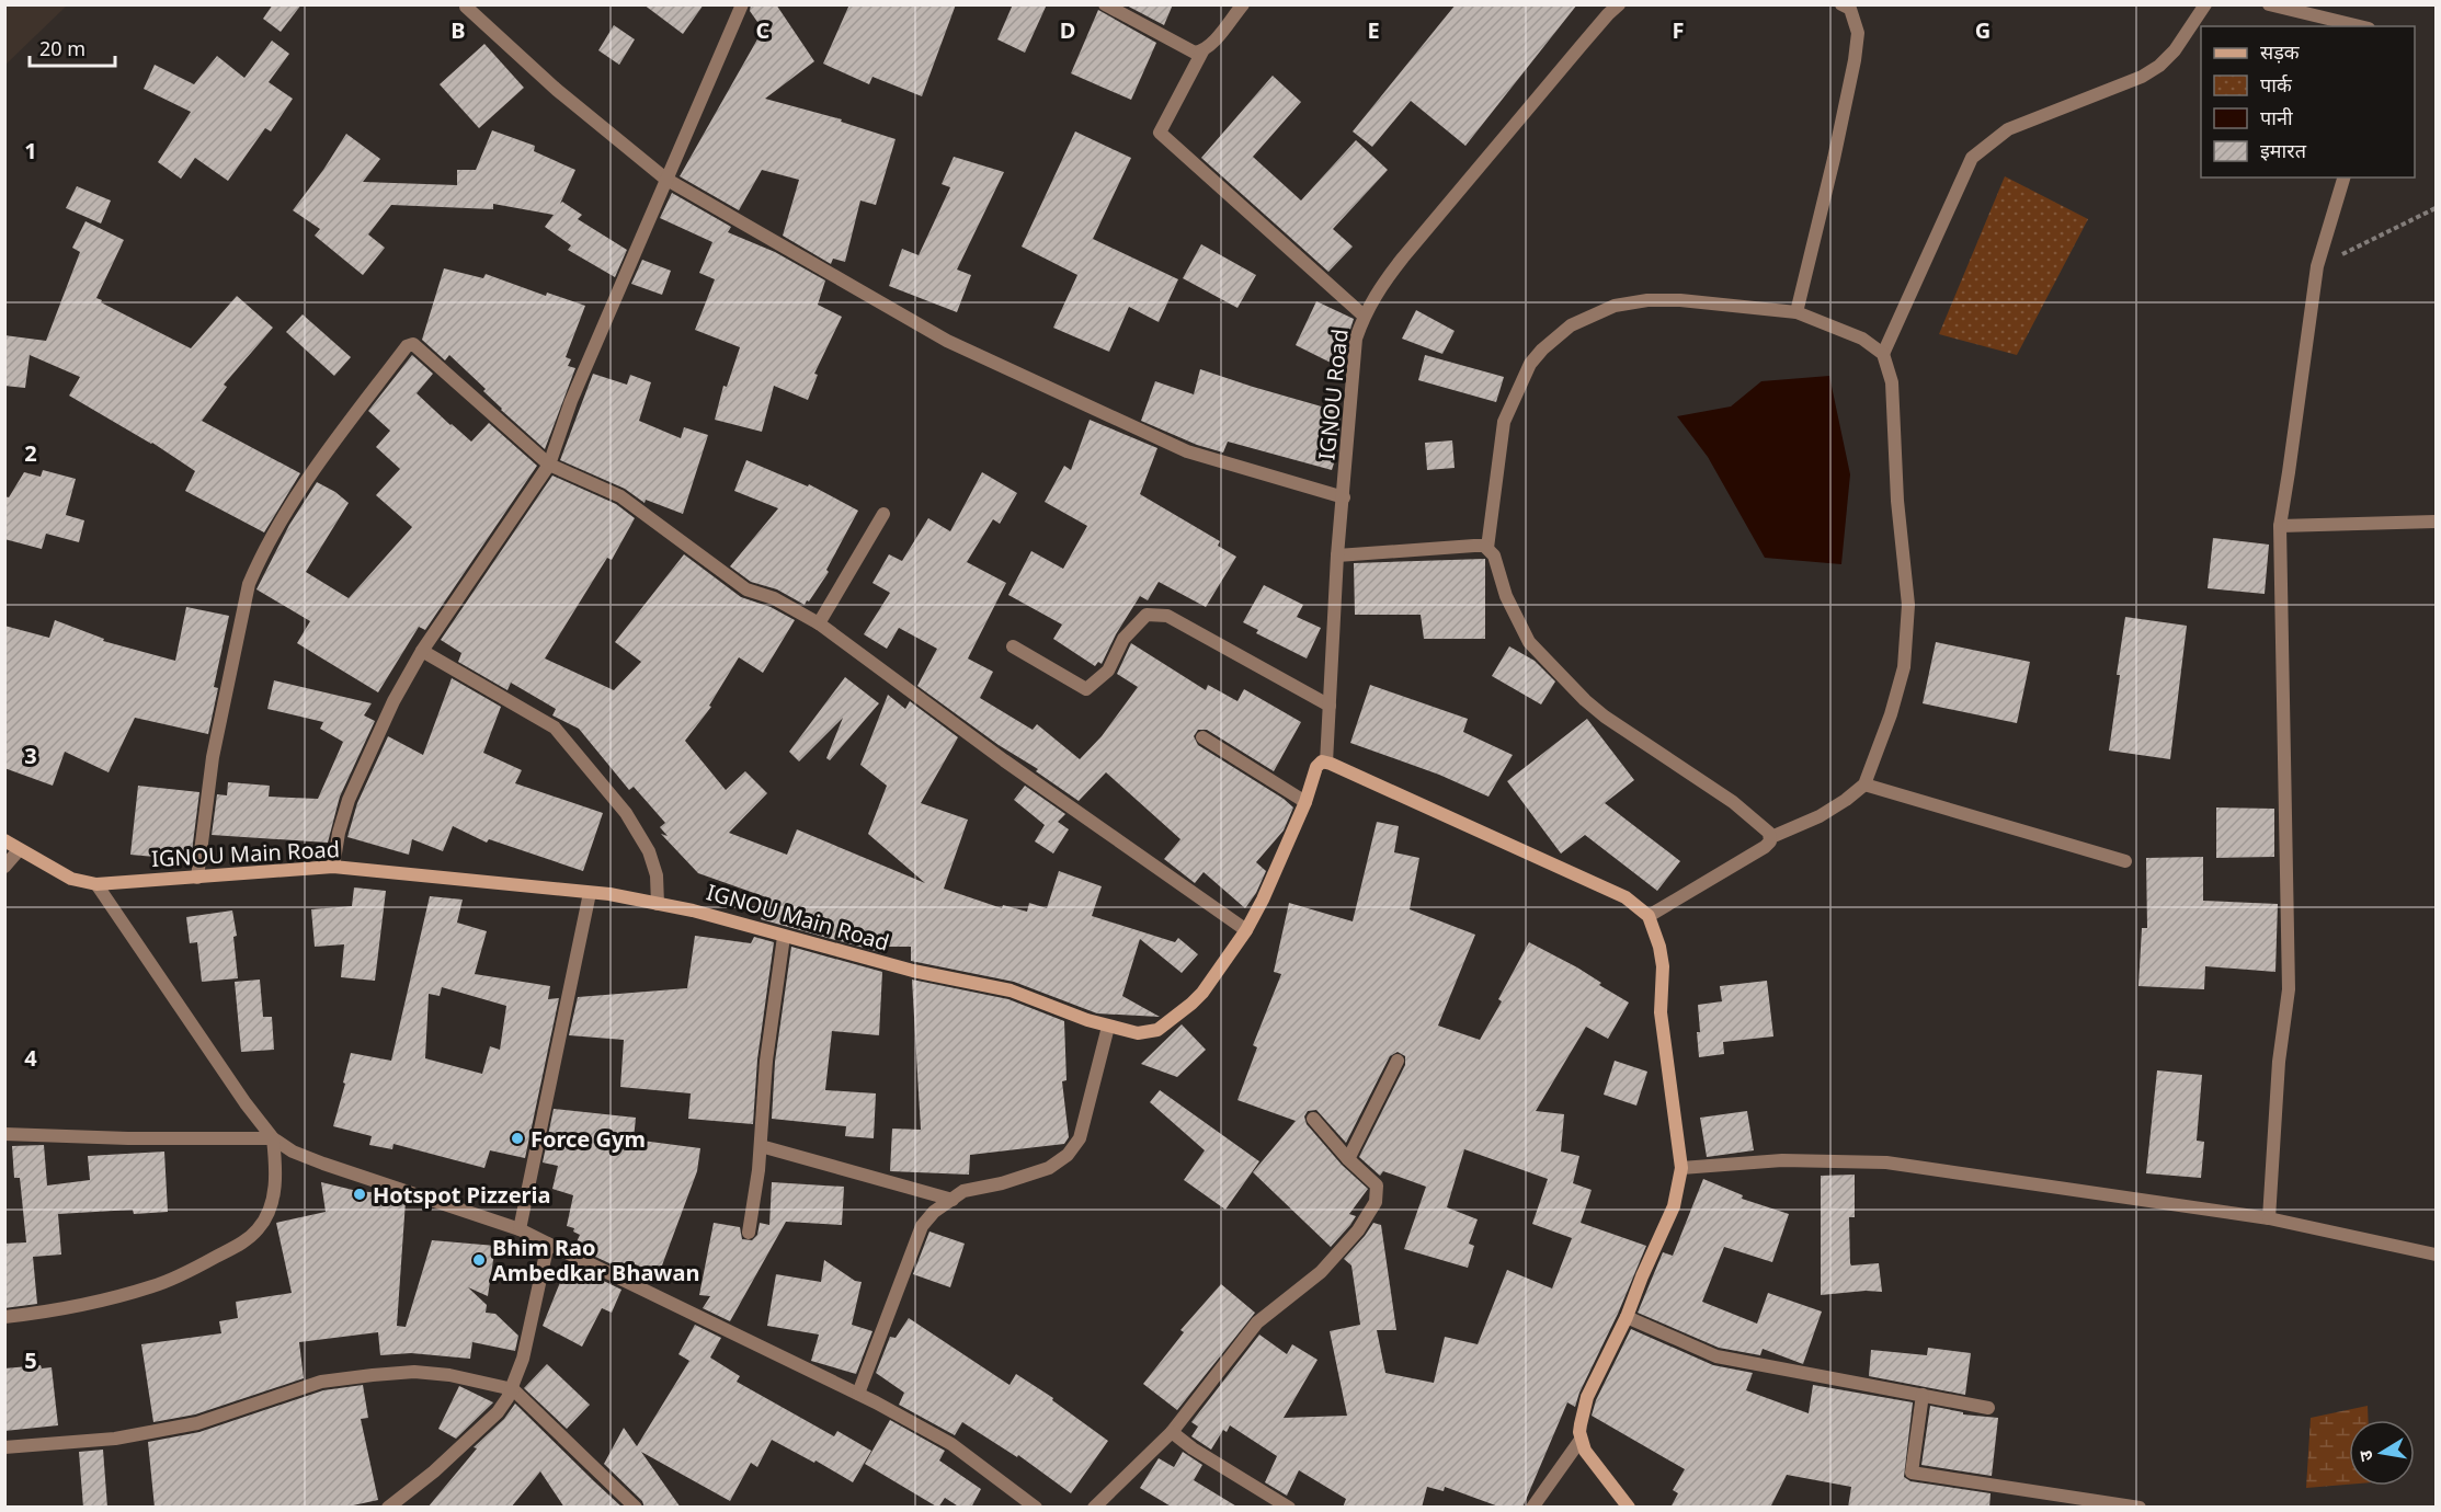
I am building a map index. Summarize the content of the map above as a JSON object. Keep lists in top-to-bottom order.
{
  "streets": {
    "street": ["IGNOU Road", "IGNOU Main Road"]
  },
  "crossings": [
    ["IGNOU Road", "IGNOU Main Road"]
  ],
  "places": ["Force Gym", "Hotspot Pizzeria", "Bhim Rao Ambedkar Bhawan"],
  "legend": [
    "सड़क",
    "पार्क",
    "पानी",
    "इमारत"
  ],
  "scale_bar": "20 m",
  "north": "left",
  "grid": {
    "columns": [
      "B",
      "C",
      "D",
      "E",
      "F",
      "G"
    ],
    "rows": [
      "1",
      "2",
      "3",
      "4",
      "5"
    ]
  }
}
